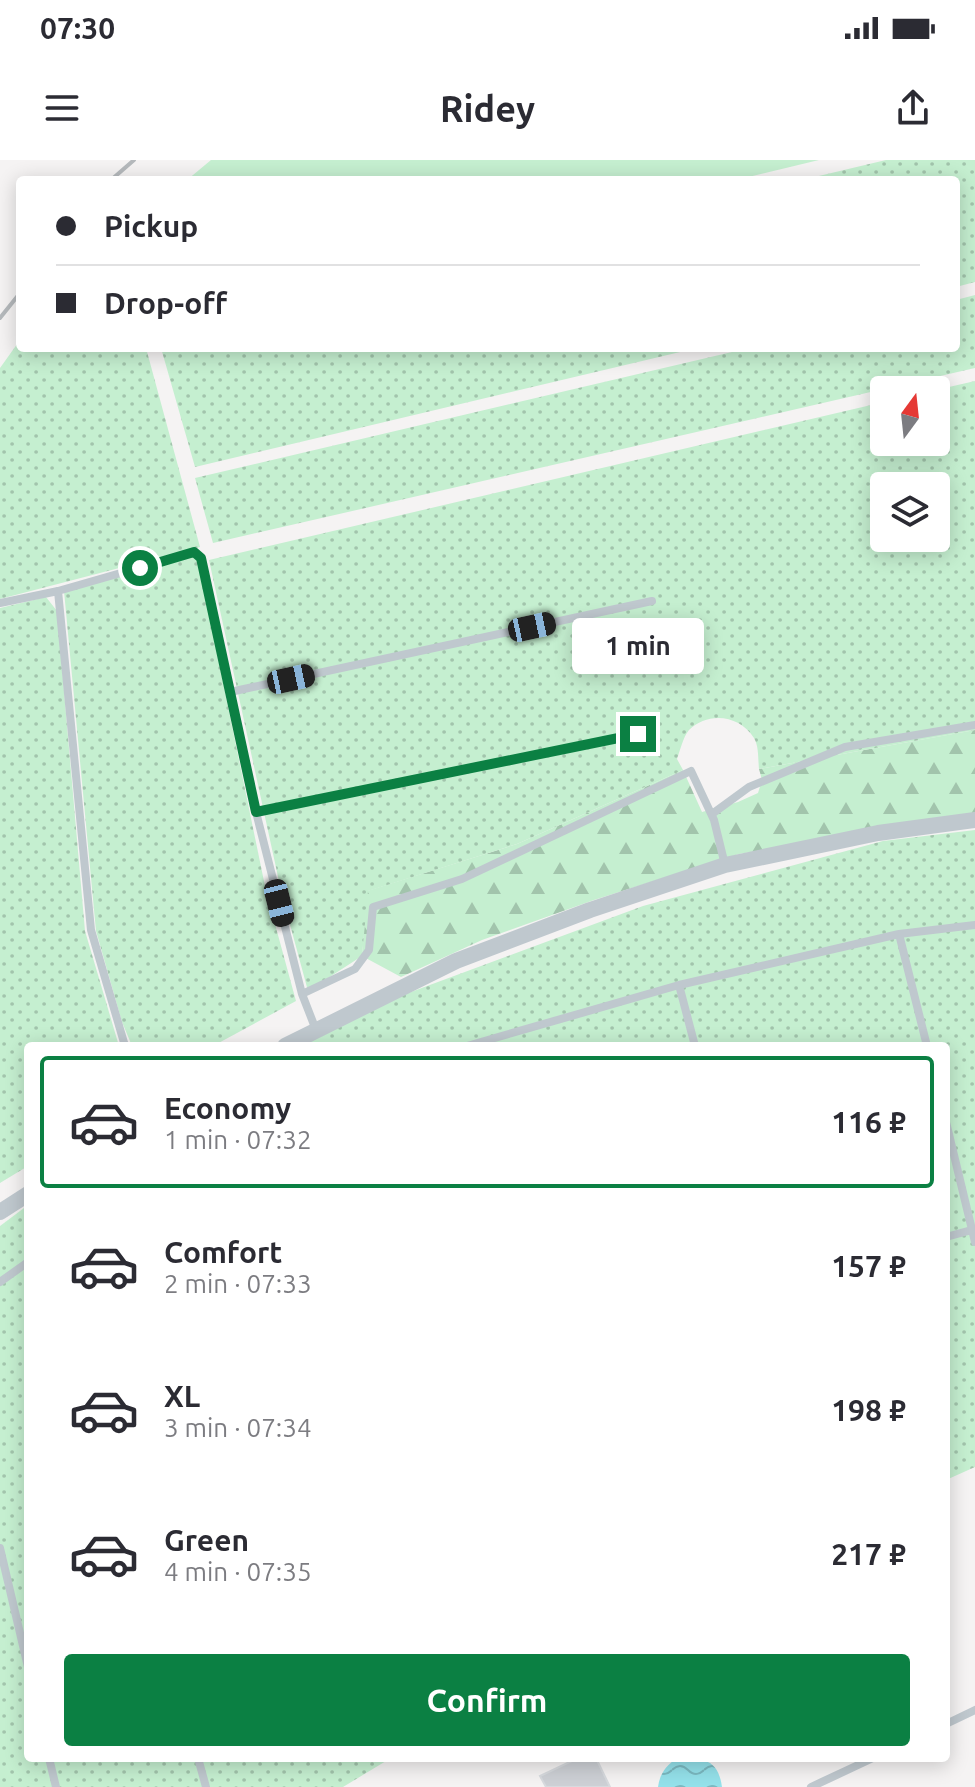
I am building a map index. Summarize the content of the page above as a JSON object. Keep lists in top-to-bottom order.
{
  "north": "top",
  "page": {
    "status": "07:30",
    "header": "Ridey",
    "banner": ["Pickup", "Drop-off"],
    "bubble": "1 min",
    "list": [
      {
        "name": "Economy",
        "note": "1 min · 07:32",
        "value": "116 ₽"
      },
      {
        "name": "Comfort",
        "note": "2 min · 07:33",
        "value": "157 ₽"
      },
      {
        "name": "XL",
        "note": "3 min · 07:34",
        "value": "198 ₽"
      },
      {
        "name": "Green",
        "note": "4 min · 07:35",
        "value": "217 ₽"
      }
    ],
    "buttons": "Confirm"
  }
}
